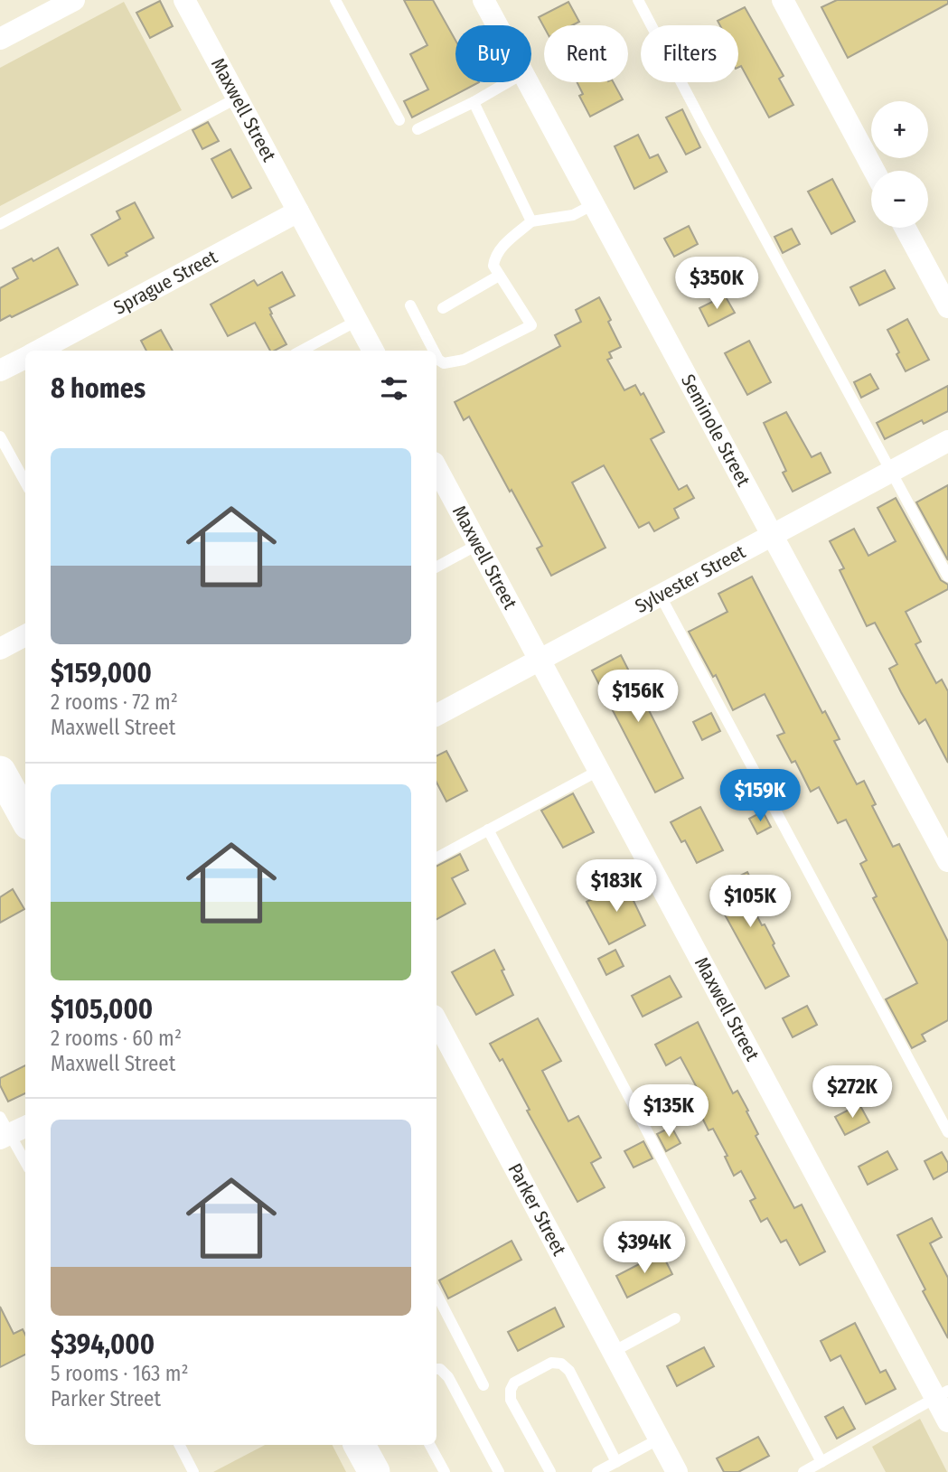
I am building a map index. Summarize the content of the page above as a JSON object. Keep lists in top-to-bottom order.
{
  "streets": {
    "street": [
      "Maxwell Street",
      "Sprague Street",
      "Seminole Street",
      "Sylvester Street",
      "Parker Street"
    ]
  },
  "crossings": [
    ["Maxwell Street", "Sprague Street"],
    ["Maxwell Street", "Sylvester Street"],
    ["Seminole Street", "Sylvester Street"]
  ],
  "page": {
    "chip": ["Buy", "Rent", "Filters"],
    "map_buttons": ["+", "−"],
    "price": [
      "$350K",
      "$156K",
      "$159K",
      "$183K",
      "$105K",
      "$272K",
      "$135K",
      "$394K"
    ],
    "heading": "8 homes",
    "list": [
      {
        "name": "$159,000",
        "note": "2 rooms · 72 m² · Maxwell Street"
      },
      {
        "name": "$105,000",
        "note": "2 rooms · 60 m² · Maxwell Street"
      },
      {
        "name": "$394,000",
        "note": "5 rooms · 163 m² · Parker Street"
      }
    ]
  }
}
